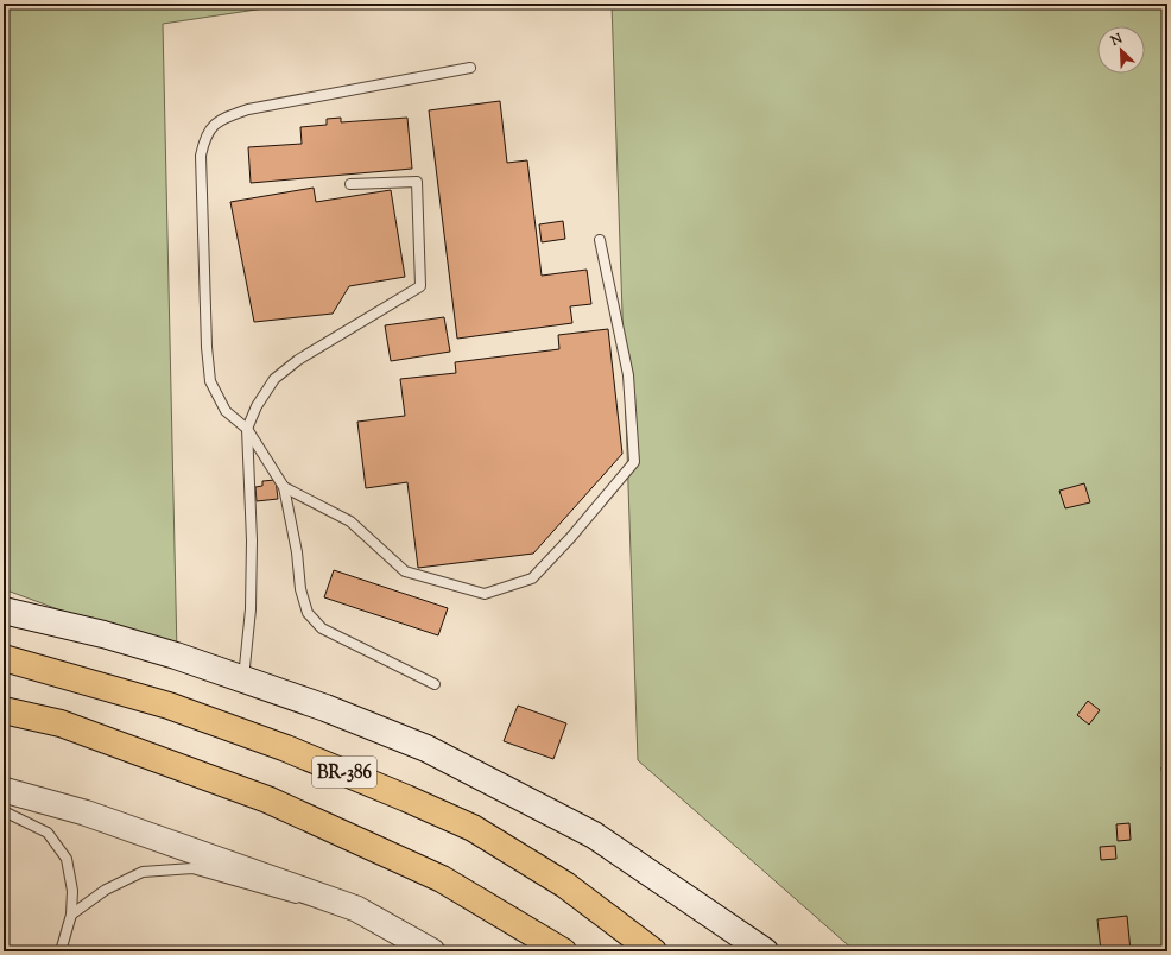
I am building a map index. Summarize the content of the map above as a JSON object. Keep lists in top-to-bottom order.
{
  "streets": {
    "highway": ["BR-386"]
  },
  "north": "top left"
}
